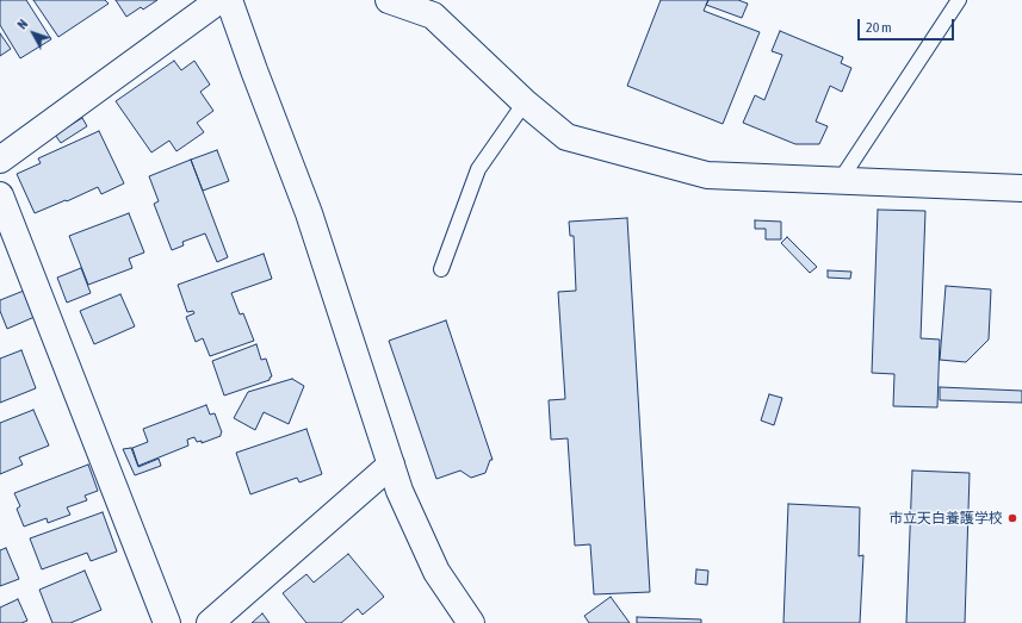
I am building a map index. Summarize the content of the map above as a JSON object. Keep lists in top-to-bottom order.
{
  "places": ["市立天白養護学校"],
  "scale_bar": "20 m",
  "north": "top left"
}
